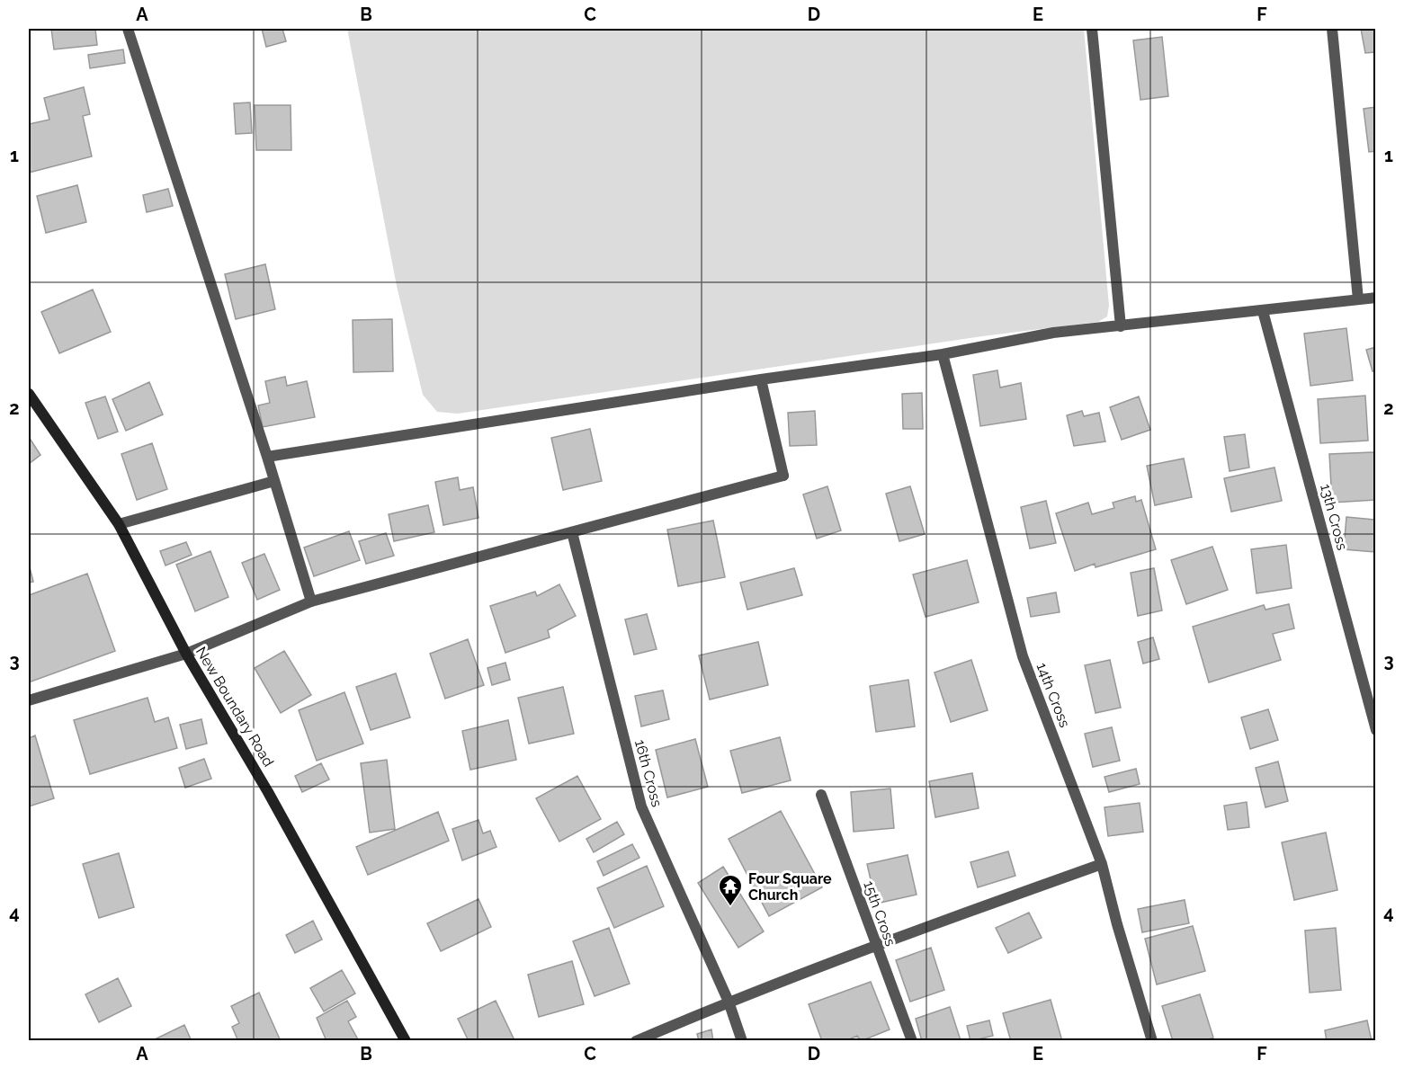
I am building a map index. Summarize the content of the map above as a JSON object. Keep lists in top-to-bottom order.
{
  "streets": {
    "main road": ["New Boundary Road"],
    "street": [
      "13th Cross",
      "14th Cross",
      "16th Cross",
      "15th Cross"
    ]
  },
  "places": {
    "temple": ["Four Square Church"]
  },
  "grid": {
    "columns": [
      "A",
      "B",
      "C",
      "D",
      "E",
      "F"
    ],
    "rows": [
      "1",
      "2",
      "3",
      "4"
    ]
  }
}
